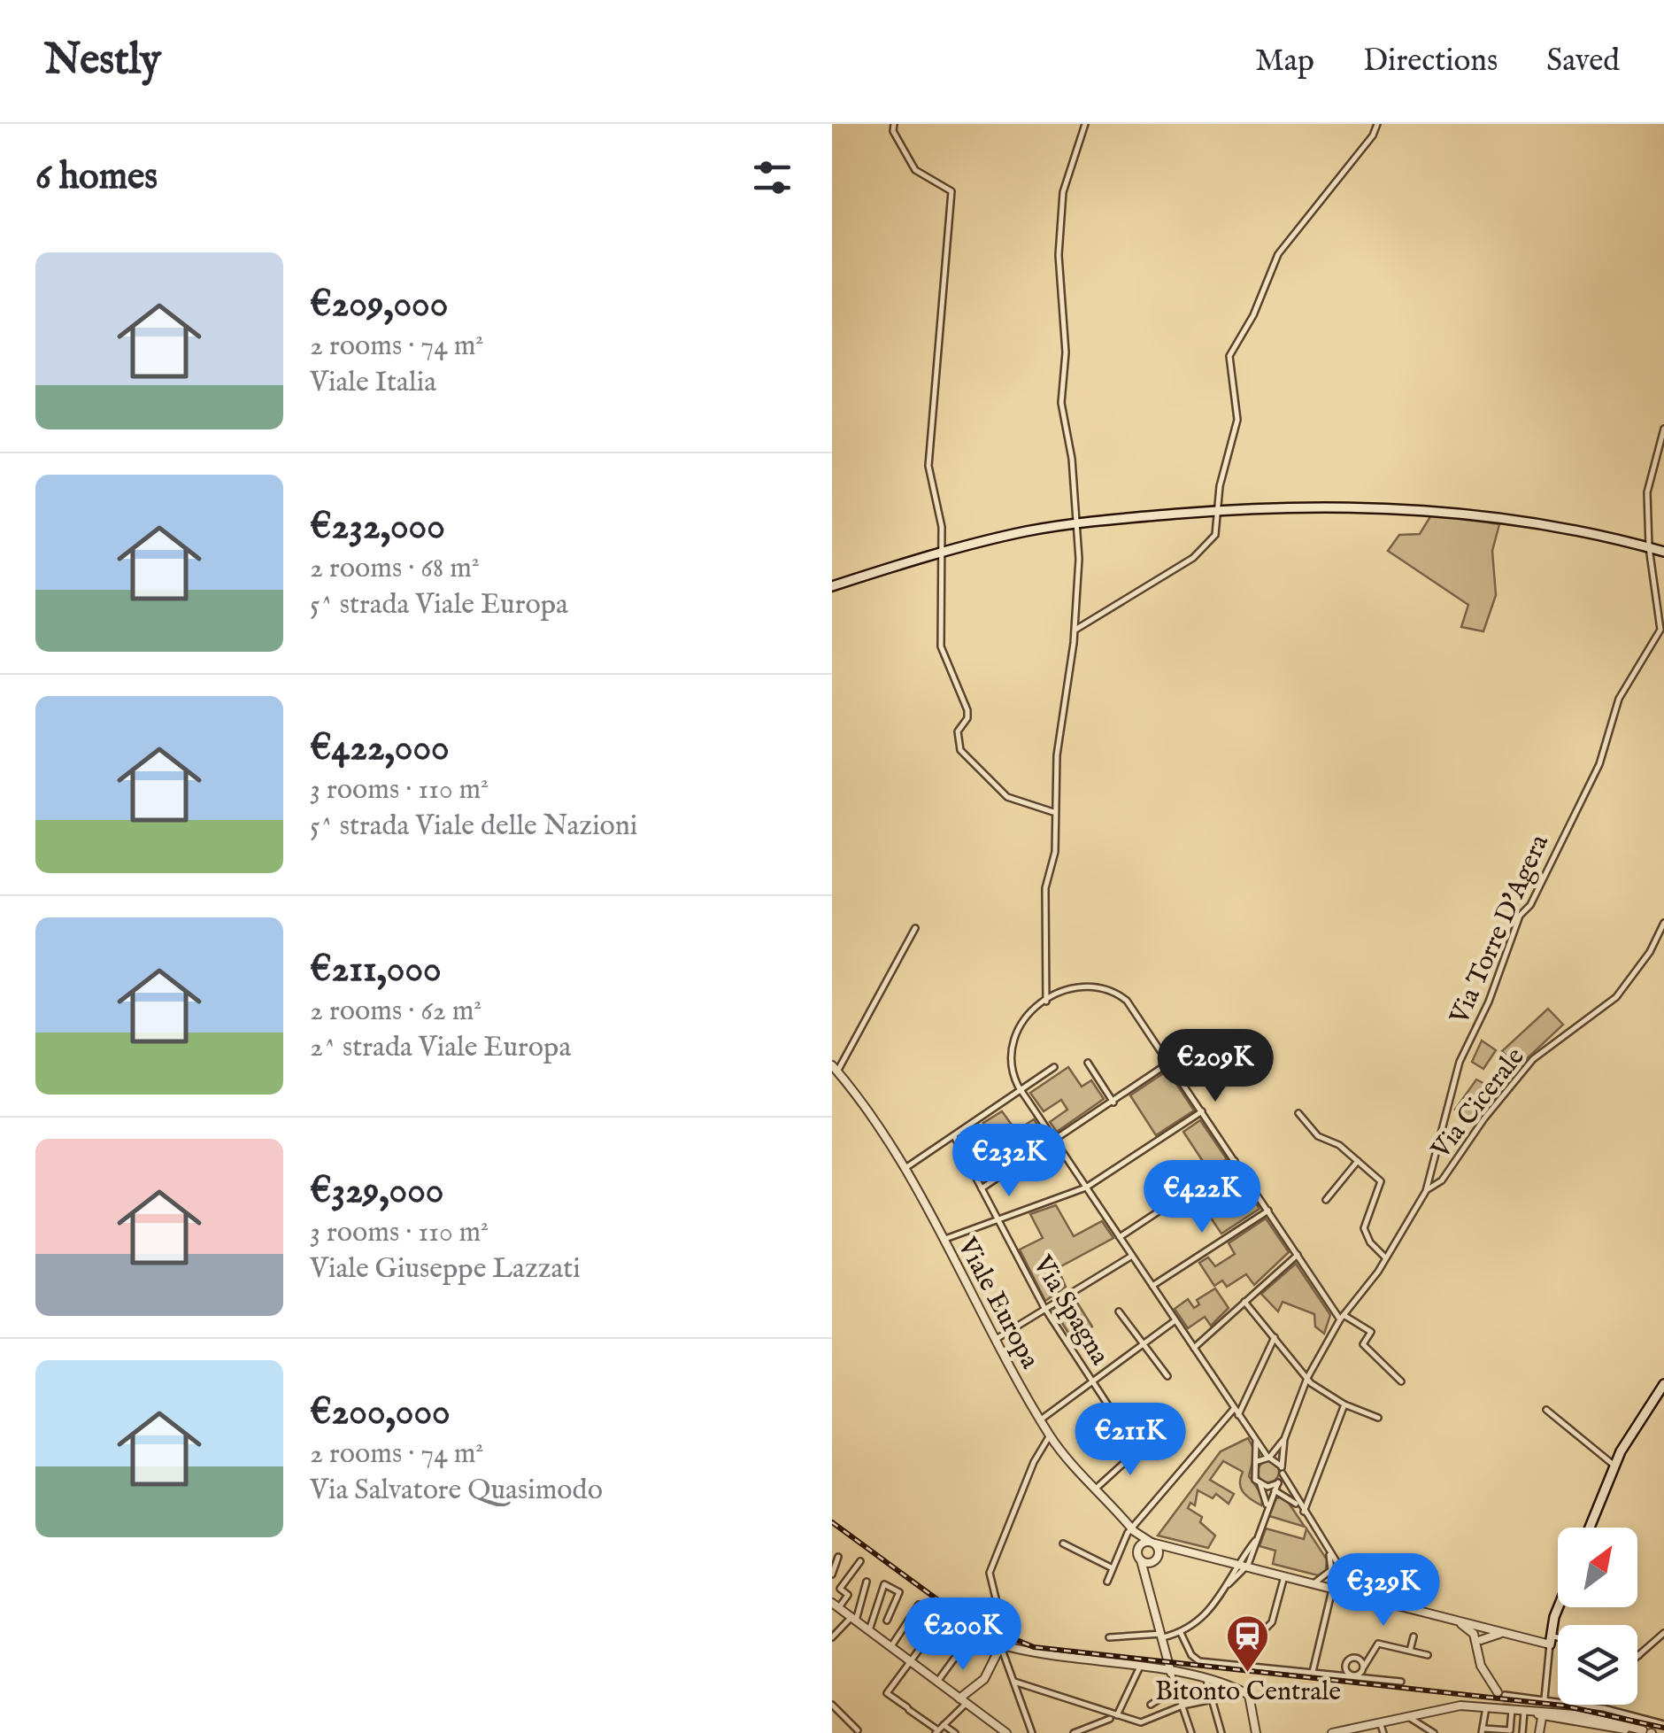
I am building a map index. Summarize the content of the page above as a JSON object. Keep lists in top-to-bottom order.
{
  "streets": {
    "street": [
      "Via Torre D'Agera",
      "Via Cicerale",
      "Viale Europa",
      "Via Spagna"
    ]
  },
  "crossings": [
    ["Via Torre D'Agera", "Via Cicerale"]
  ],
  "places": {
    "station": ["Bitonto Centrale"]
  },
  "north": "top right",
  "page": {
    "header": "Nestly",
    "nav": ["Map", "Directions", "Saved"],
    "heading": "6 homes",
    "list": [
      {
        "name": "€209,000",
        "note": "2 rooms · 74 m² · Viale Italia"
      },
      {
        "name": "€232,000",
        "note": "2 rooms · 68 m² · 5^ strada Viale Europa"
      },
      {
        "name": "€422,000",
        "note": "3 rooms · 110 m² · 5^ strada Viale delle Nazioni"
      },
      {
        "name": "€211,000",
        "note": "2 rooms · 62 m² · 2^ strada Viale Europa"
      },
      {
        "name": "€329,000",
        "note": "3 rooms · 110 m² · Viale Giuseppe Lazzati"
      },
      {
        "name": "€200,000",
        "note": "2 rooms · 74 m² · Via Salvatore Quasimodo"
      }
    ],
    "price": [
      "€209K",
      "€232K",
      "€422K",
      "€211K",
      "€329K",
      "€200K"
    ]
  }
}
